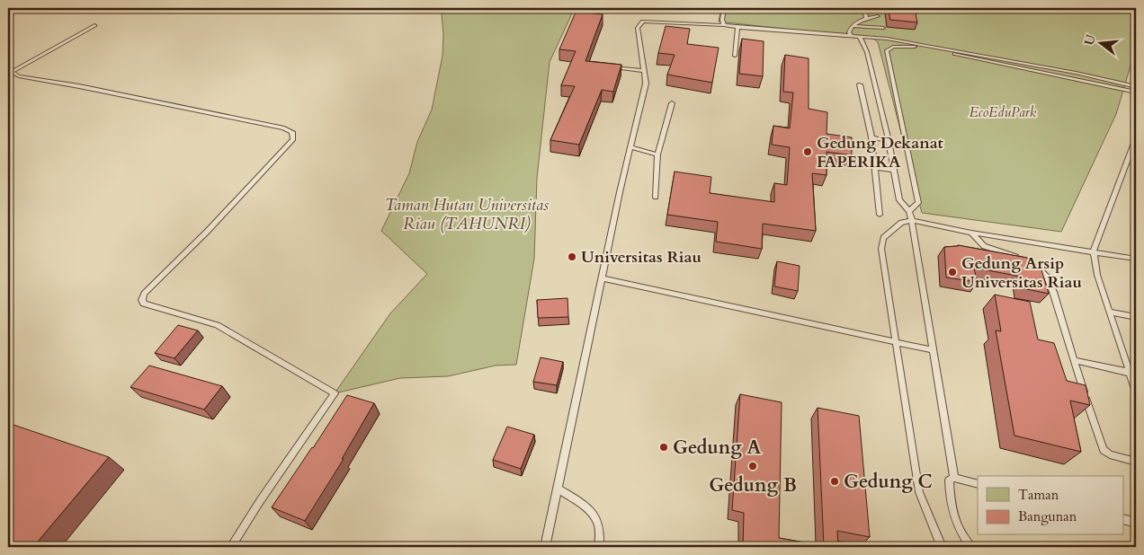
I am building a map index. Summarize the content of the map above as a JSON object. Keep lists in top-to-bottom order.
{
  "parks": ["EcoEduPark", "Taman Hutan Universitas Riau (TAHUNRI)"],
  "places": [
    "Gedung Dekanat FAPERIKA",
    "Universitas Riau",
    "Gedung Arsip Universitas Riau",
    "Gedung A",
    "Gedung B",
    "Gedung C"
  ],
  "legend": ["Taman", "Bangunan"],
  "north": "left"
}
